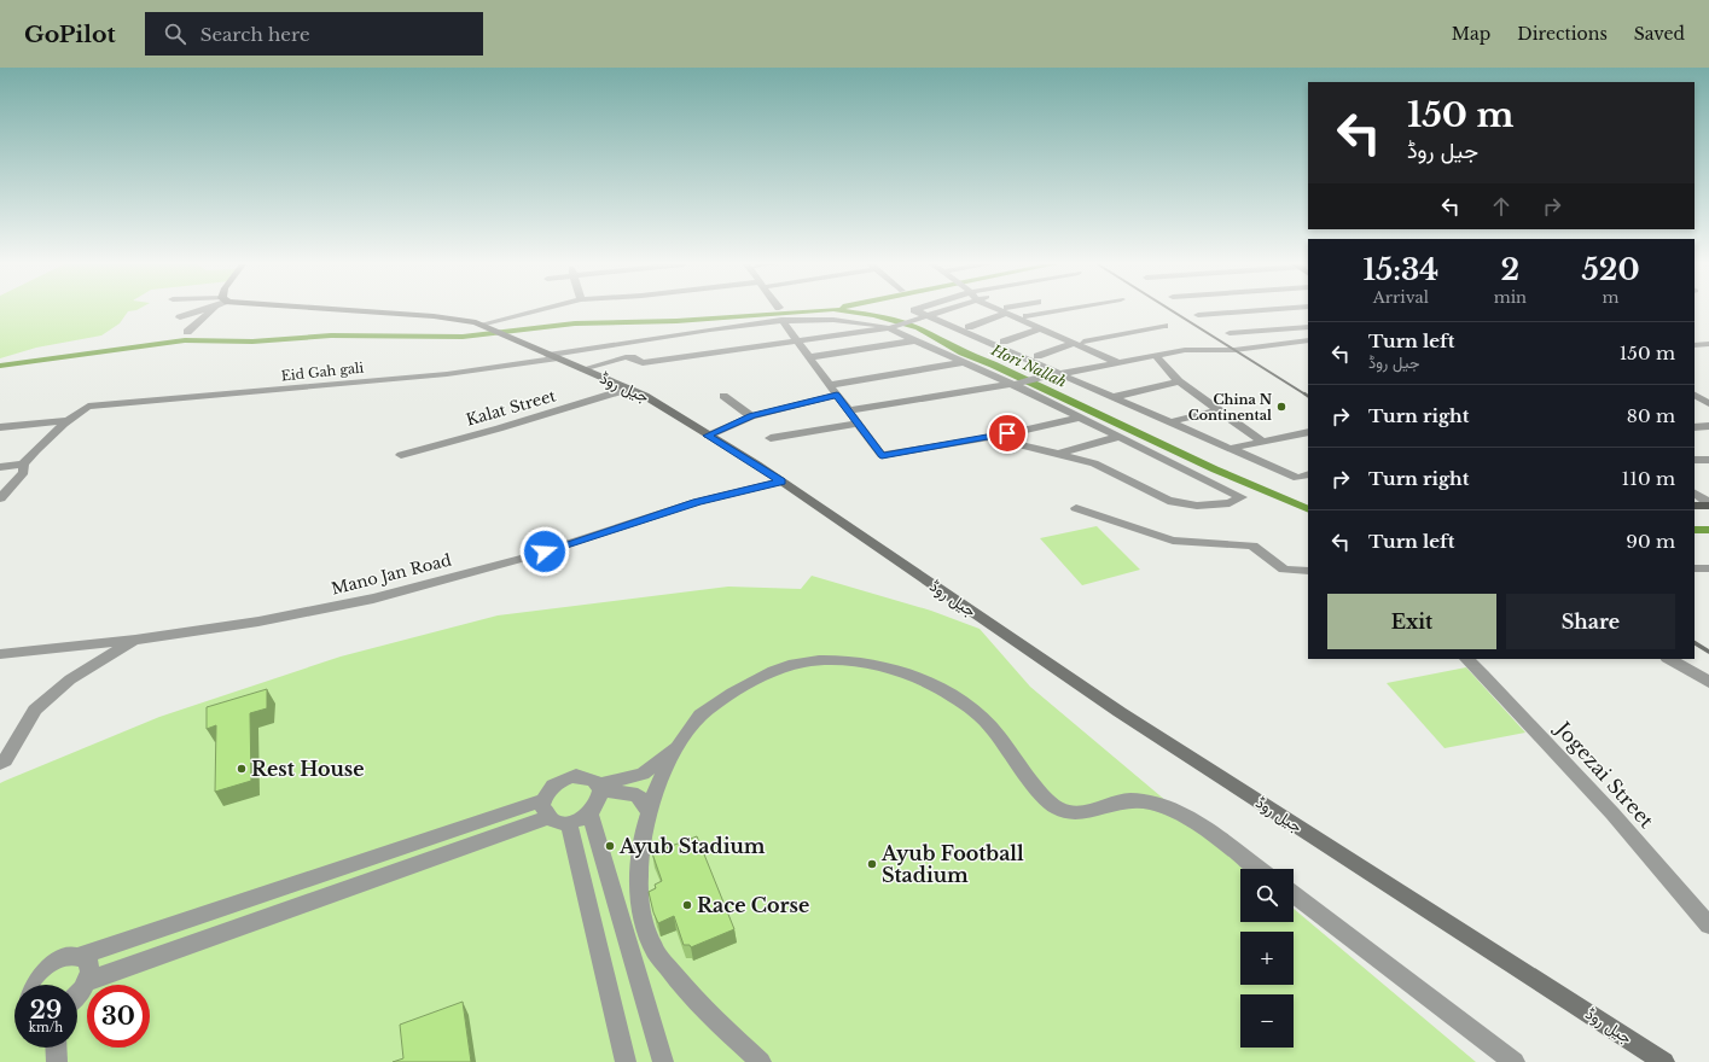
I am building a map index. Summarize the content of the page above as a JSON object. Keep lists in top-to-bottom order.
{
  "streets": {
    "main road": ["جیل روڈ"],
    "street": [
      "Eid Gah gali",
      "Kalat Street",
      "Mano Jan Road",
      "Jogezai Street"
    ]
  },
  "crossings": [
    ["Eid Gah gali", "جیل روڈ"],
    ["جیل روڈ", "Kalat Street"],
    ["جیل روڈ", "Mano Jan Road"]
  ],
  "water": ["Hori Nallah"],
  "places": [
    "China N Continental",
    "Rest House",
    "Ayub Stadium",
    "Ayub Football Stadium",
    "Race Corse"
  ],
  "page": {
    "header": "GoPilot",
    "search": "Search here",
    "nav": ["Map", "Directions", "Saved"],
    "turn": ["150 m", "جیل روڈ"],
    "eta": [
      "15:34",
      "Arrival",
      "2",
      "min",
      "520",
      "m"
    ],
    "list": [
      {
        "name": "Turn left",
        "note": "جیل روڈ",
        "value": "150 m"
      },
      {
        "name": "Turn right",
        "value": "80 m"
      },
      {
        "name": "Turn right",
        "value": "110 m"
      },
      {
        "name": "Turn left",
        "value": "90 m"
      }
    ],
    "buttons": ["Exit", "Share"],
    "map_buttons": ["+", "−"],
    "speed": "29 km/h",
    "limit": "30"
  }
}
